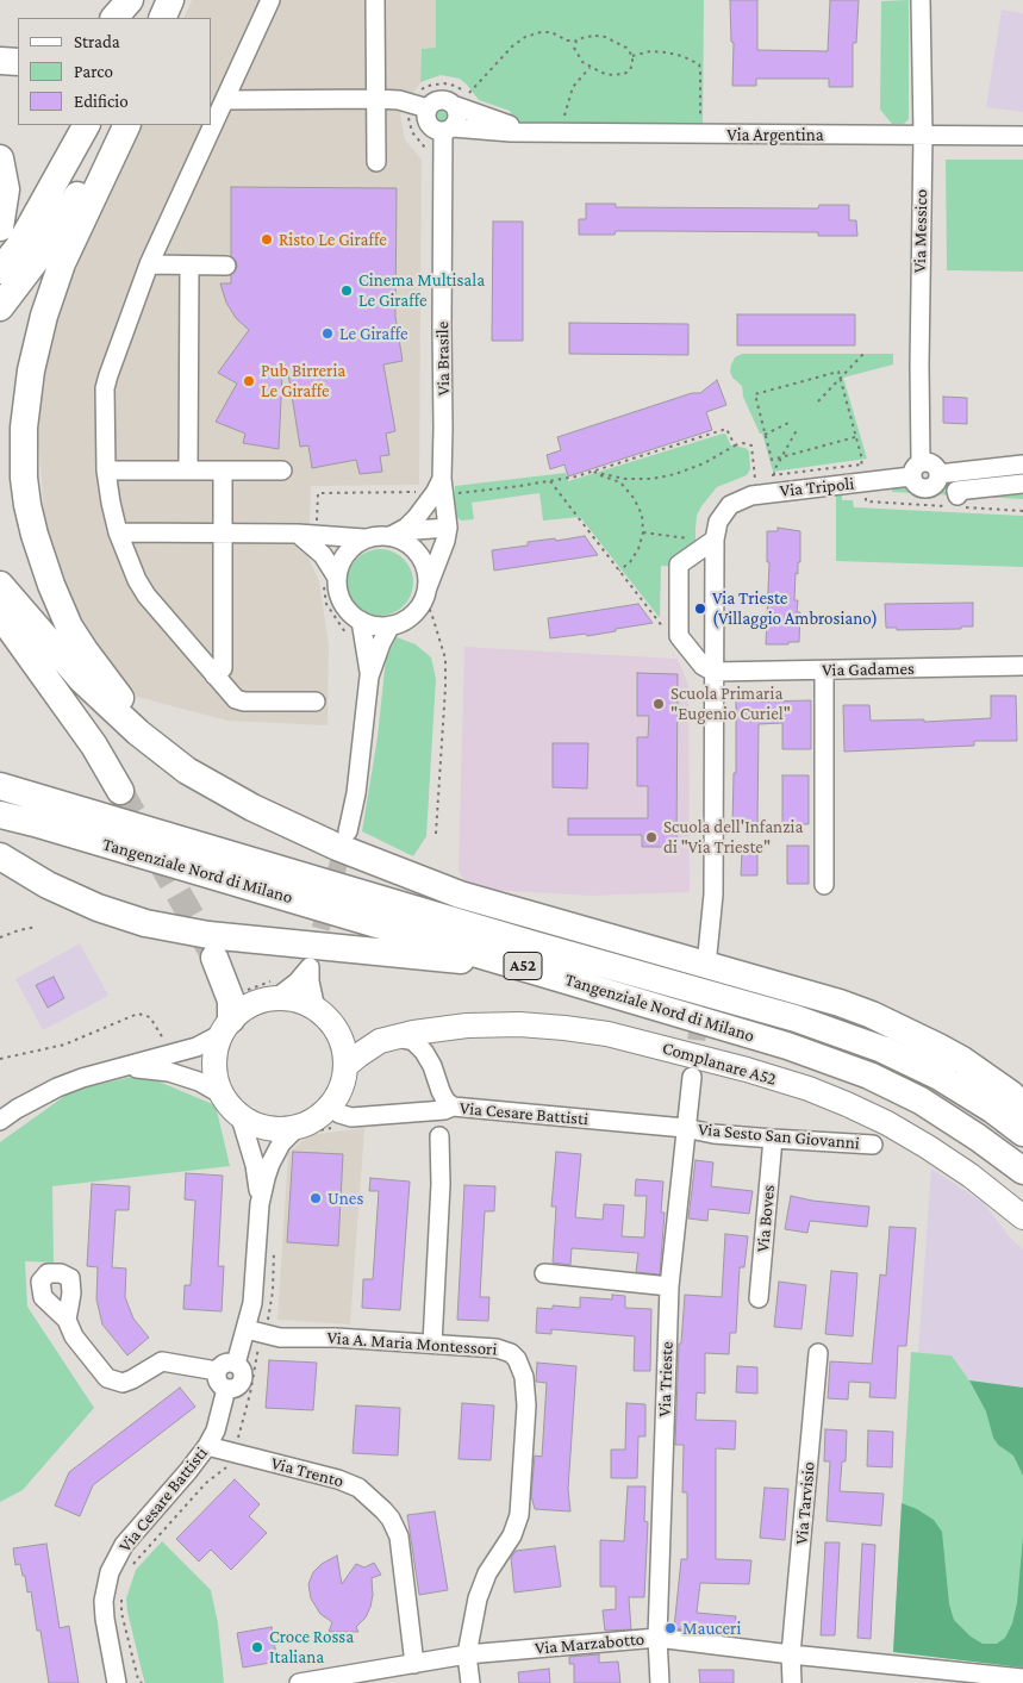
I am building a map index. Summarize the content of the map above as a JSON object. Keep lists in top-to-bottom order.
{
  "streets": {
    "highway": ["Tangenziale Nord di Milano", "A52"],
    "main road": ["Complanare A52"],
    "street": [
      "Via Argentina",
      "Via Messico",
      "Via Brasile",
      "Via Tripoli",
      "Via Gadames",
      "Via Cesare Battisti",
      "Via Sesto San Giovanni",
      "Via Boves",
      "Via A. Maria Montessori",
      "Via Trieste",
      "Via Trento",
      "Via Tarvisio",
      "Via Marzabotto"
    ]
  },
  "crossings": [
    ["Via Argentina", "Via Messico"],
    ["Via Argentina", "Via Brasile"],
    ["Via Messico", "Via Tripoli"],
    ["Complanare A52", "Via Cesare Battisti"],
    ["Via Cesare Battisti", "Via Sesto San Giovanni"],
    ["Via Cesare Battisti", "Via A. Maria Montessori"],
    ["Via Cesare Battisti", "Via Trieste"],
    ["Via Cesare Battisti", "Via Trento"],
    ["Via Sesto San Giovanni", "Via Boves"],
    ["Via Sesto San Giovanni", "Via Trieste"],
    ["Via A. Maria Montessori", "Via Marzabotto"],
    ["Via Trieste", "Via Marzabotto"],
    ["Via Trento", "Via Marzabotto"],
    ["Via Tarvisio", "Via Marzabotto"]
  ],
  "places": [
    "Risto Le Giraffe",
    "Cinema Multisala Le Giraffe",
    "Le Giraffe",
    "Pub Birreria Le Giraffe",
    "Via Trieste (Villaggio Ambrosiano)",
    "Scuola Primaria \"Eugenio Curiel\"",
    "Scuola dell'Infanzia di \"Via Trieste\"",
    "Unes",
    "Mauceri",
    "Croce Rossa Italiana"
  ],
  "legend": ["Strada", "Parco", "Edificio"]
}
